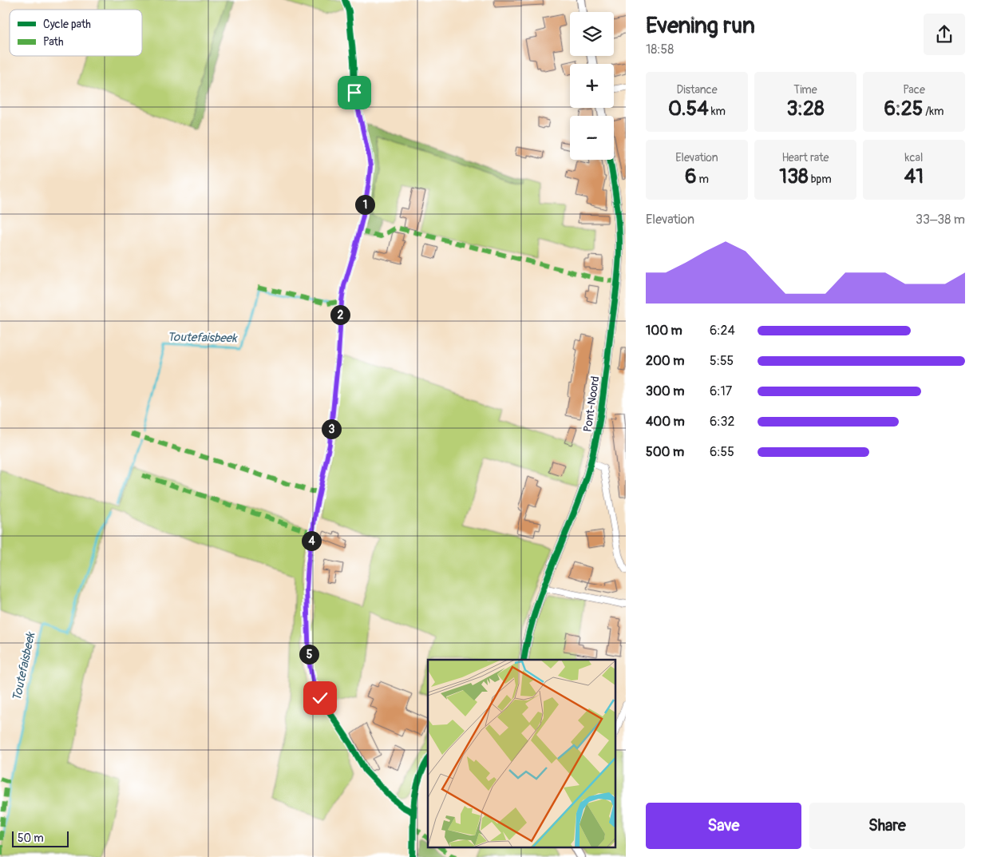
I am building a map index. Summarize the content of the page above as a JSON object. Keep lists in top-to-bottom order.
{
  "streets": {
    "street": ["Pont-Noord"]
  },
  "water": ["Toutefaisbeek"],
  "legend": ["Cycle path", "Path"],
  "scale_bar": "50 m",
  "page": {
    "heading": ["Evening run", "18:58"],
    "map_buttons": ["+", "−"],
    "stats": [
      ["Distance", "0.54 km"],
      ["Time", "3:28"],
      ["Pace", "6:25 /km"],
      ["Elevation", "6 m"],
      ["Heart rate", "138 bpm"],
      ["kcal", "41"]
    ],
    "pins": [
      "1",
      "2",
      "3",
      "4",
      "5"
    ],
    "chart": ["Elevation", "33–38 m"],
    "list": [
      {
        "name": "100 m",
        "note": "6:24"
      },
      {
        "name": "200 m",
        "note": "5:55"
      },
      {
        "name": "300 m",
        "note": "6:17"
      },
      {
        "name": "400 m",
        "note": "6:32"
      },
      {
        "name": "500 m",
        "note": "6:55"
      }
    ],
    "buttons": ["Save", "Share"],
    "scale": "50 m"
  }
}
